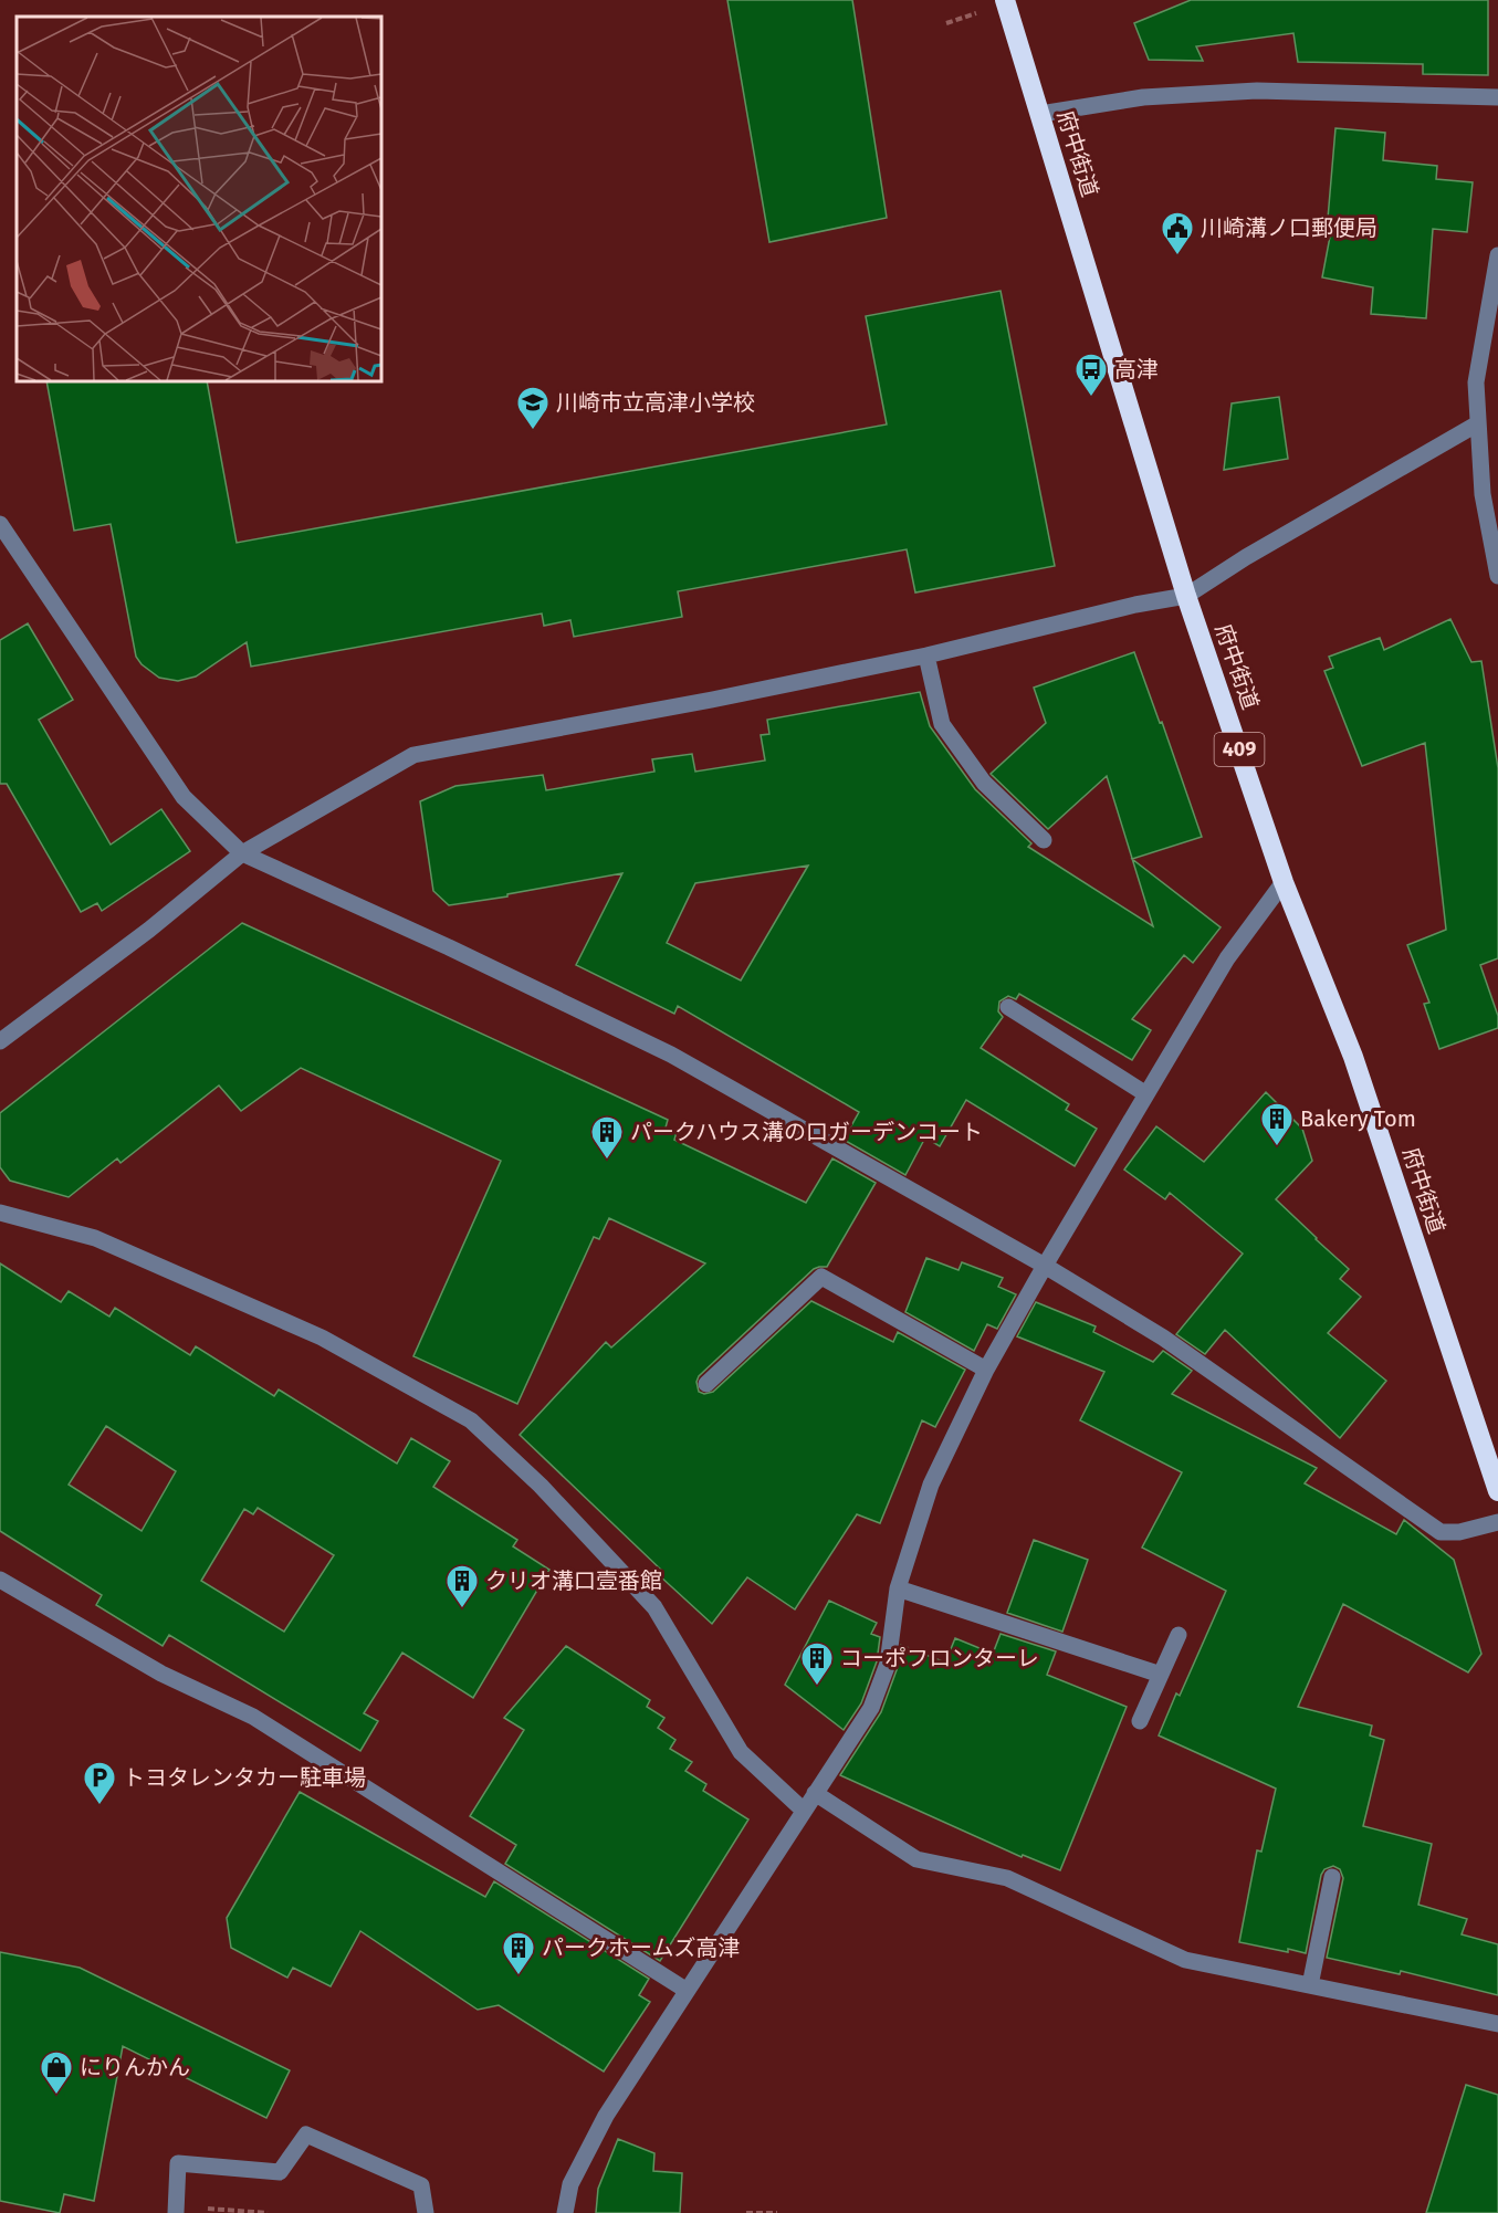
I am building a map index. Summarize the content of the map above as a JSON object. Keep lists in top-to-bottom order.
{
  "streets": {
    "highway": ["府中街道", "409"]
  },
  "places": {
    "public building": ["川崎溝ノ口郵便局"],
    "bus stop": ["高津"],
    "school or university": ["川崎市立高津小学校"],
    "building": [
      "Bakery Tom",
      "パークハウス溝の口ガーデンコート",
      "クリオ溝口壹番館",
      "コーポフロンターレ",
      "パークホームズ高津"
    ],
    "parking": ["トヨタレンタカー駐車場"],
    "shop": ["にりんかん"]
  }
}
